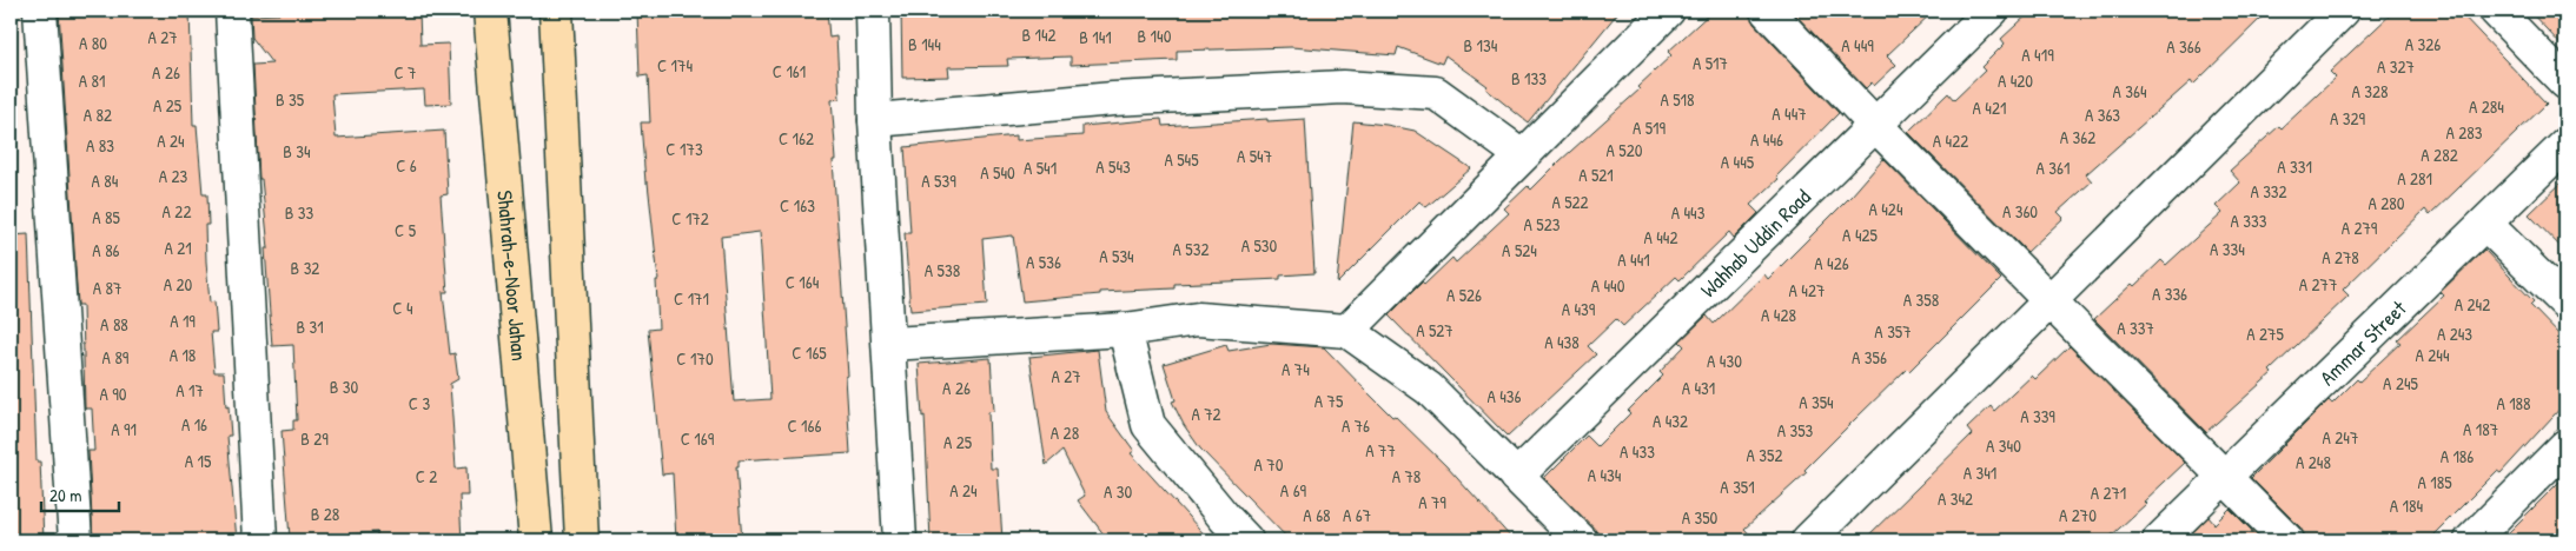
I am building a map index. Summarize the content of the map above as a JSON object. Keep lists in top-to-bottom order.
{
  "streets": {
    "main road": ["Shahrah-e-Noor Jahan"],
    "street": ["Wahhab Uddin Road", "Ammar Street"]
  },
  "house_numbers": [
    "B 142",
    "B 140",
    "A 27",
    "B 141",
    "A 80",
    "B 144",
    "A 326",
    "B 134",
    "A 449",
    "A 366",
    "A 419",
    "A 517",
    "C 174",
    "A 327",
    "C 161",
    "A 26",
    "C 7",
    "B 133",
    "A 81",
    "A 420",
    "A 364",
    "A 328",
    "B 35",
    "A 518",
    "A 25",
    "A 284",
    "A 421",
    "A 447",
    "A 82",
    "A 363",
    "A 329",
    "A 519",
    "A 283",
    "A 362",
    "C 162",
    "A 446",
    "A 24",
    "A 422",
    "A 83",
    "C 173",
    "A 520",
    "B 34",
    "A 282",
    "A 547",
    "A 545",
    "A 445",
    "C 6",
    "A 543",
    "A 331",
    "A 541",
    "A 361",
    "A 540",
    "A 521",
    "A 23",
    "A 281",
    "A 84",
    "A 539",
    "A 332",
    "A 522",
    "A 280",
    "C 163",
    "A 424",
    "A 22",
    "A 360",
    "B 33",
    "A 443",
    "A 85",
    "C 172",
    "A 333",
    "A 523",
    "A 279",
    "C 5",
    "A 425",
    "A 442",
    "A 530",
    "A 21",
    "A 532",
    "A 334",
    "A 86",
    "A 524",
    "A 534",
    "A 278",
    "A 441",
    "A 536",
    "A 426",
    "B 32",
    "A 538",
    "C 164",
    "A 20",
    "A 277",
    "A 440",
    "A 87",
    "A 427",
    "A 336",
    "A 526",
    "C 171",
    "A 358",
    "A 242",
    "C 4",
    "A 439",
    "A 428",
    "A 19",
    "A 88",
    "B 31",
    "A 337",
    "A 527",
    "A 357",
    "A 275",
    "A 243",
    "A 438",
    "C 165",
    "A 18",
    "A 244",
    "A 89",
    "A 356",
    "C 170",
    "A 430",
    "A 74",
    "A 27",
    "A 245",
    "B 30",
    "A 26",
    "A 431",
    "A 17",
    "A 90",
    "A 436",
    "A 75",
    "A 354",
    "C 3",
    "A 188",
    "A 72",
    "A 339",
    "A 432",
    "A 16",
    "C 166",
    "A 76",
    "A 91",
    "A 187",
    "A 353",
    "A 28",
    "A 247",
    "B 29",
    "C 169",
    "A 25",
    "A 340",
    "A 77",
    "A 433",
    "A 352",
    "A 186",
    "A 15",
    "A 248",
    "A 70",
    "A 341",
    "A 434",
    "C 2",
    "A 78",
    "A 185",
    "A 351",
    "A 24",
    "A 69",
    "A 30",
    "A 271",
    "A 342",
    "A 79",
    "A 184",
    "B 28",
    "A 68",
    "A 67",
    "A 270",
    "A 350"
  ],
  "scale_bar": "20 m"
}
